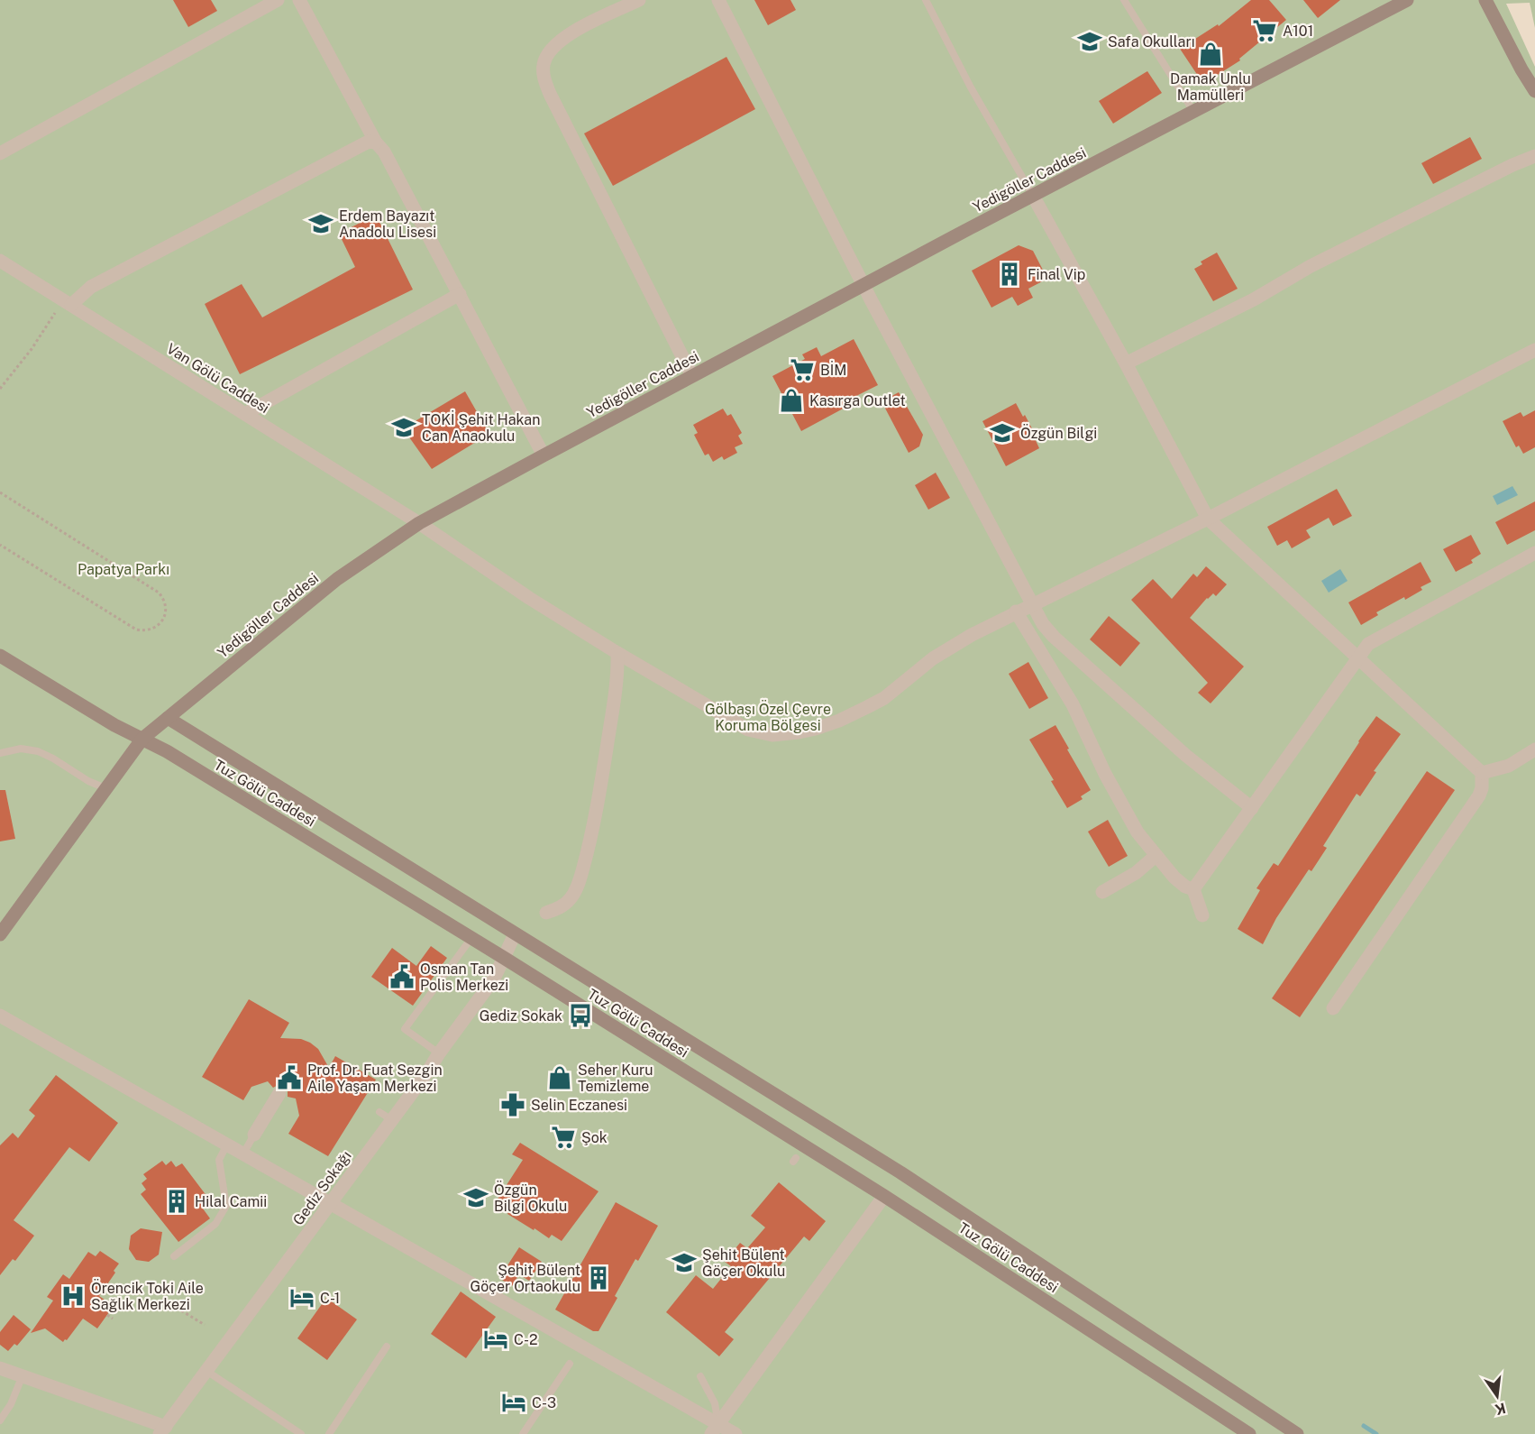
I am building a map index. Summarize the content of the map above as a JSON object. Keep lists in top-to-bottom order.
{
  "streets": {
    "street": [
      "Yedigöller Caddesi",
      "Van Gölü Caddesi",
      "Tuz Gölü Caddesi",
      "Gediz Sokağı"
    ]
  },
  "crossings": [
    ["Yedigöller Caddesi", "Van Gölü Caddesi"],
    ["Yedigöller Caddesi", "Tuz Gölü Caddesi"],
    ["Tuz Gölü Caddesi", "Gediz Sokağı"]
  ],
  "parks": ["Papatya Parkı", "Gölbaşı Özel Çevre Koruma Bölgesi"],
  "places": {
    "supermarket": ["A101", "BİM", "Şok"],
    "school or university": [
      "Safa Okulları",
      "Erdem Bayazıt Anadolu Lisesi",
      "TOKİ Şehit Hakan Can Anaokulu",
      "Özgün Bilgi",
      "Özgün Bilgi Okulu",
      "Şehit Bülent Göçer Okulu"
    ],
    "shop": ["Damak Unlu Mamülleri", "Kasırga Outlet", "Seher Kuru Temizleme"],
    "building": ["Final Vip", "Hilal Camii", "Şehit Bülent Göçer Ortaokulu"],
    "public building": ["Osman Tan Polis Merkezi", "Prof. Dr. Fuat Sezgin Aile Yaşam Merkezi"],
    "bus stop": ["Gediz Sokak"],
    "pharmacy": ["Selin Eczanesi"],
    "hospital": ["Örencik Toki Aile Sağlık Merkezi"],
    "hotel": ["C-1", "C-2", "C-3"]
  },
  "north": "bottom"
}
